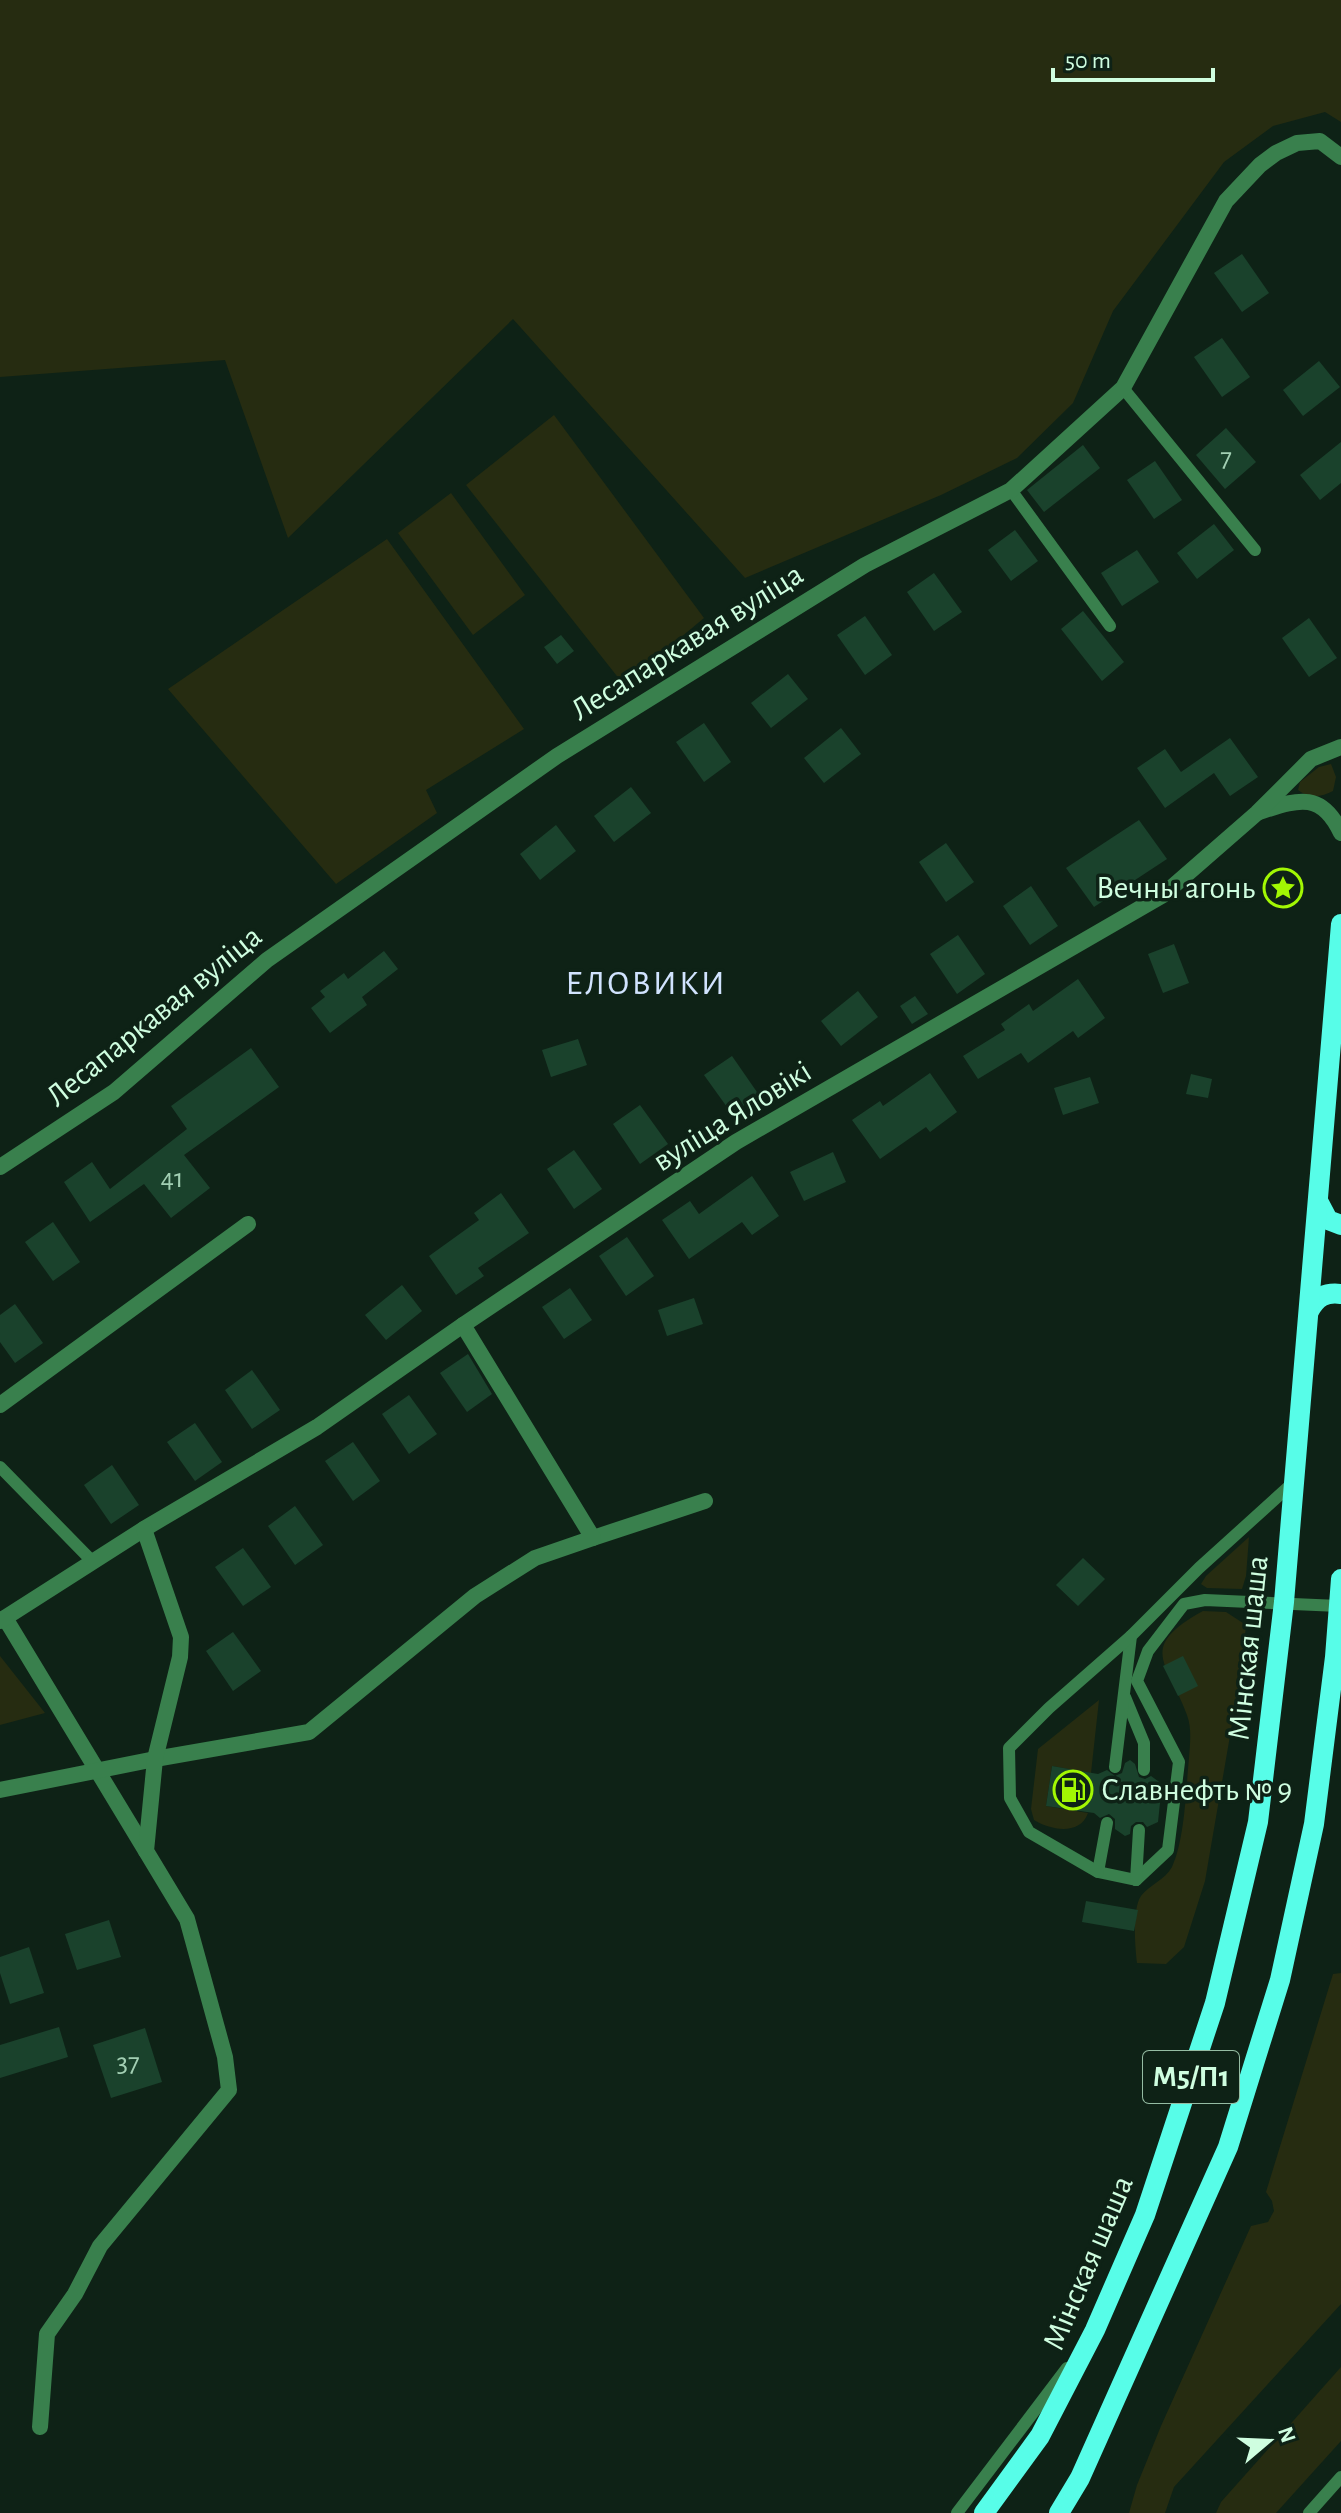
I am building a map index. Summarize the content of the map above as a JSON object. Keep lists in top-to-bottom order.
{
  "streets": {
    "main road": ["Мінская шаша", "М5/П1"],
    "street": ["Лесапаркавая вуліца", "вуліца Яловікі"]
  },
  "districts": ["ЕЛОВИКИ"],
  "places": {
    "place": ["Вечны агонь"],
    "fuel station": ["Славнефть № 9"]
  },
  "house_numbers": ["7", "41", "37"],
  "scale_bar": "50 m",
  "north": "right"
}
